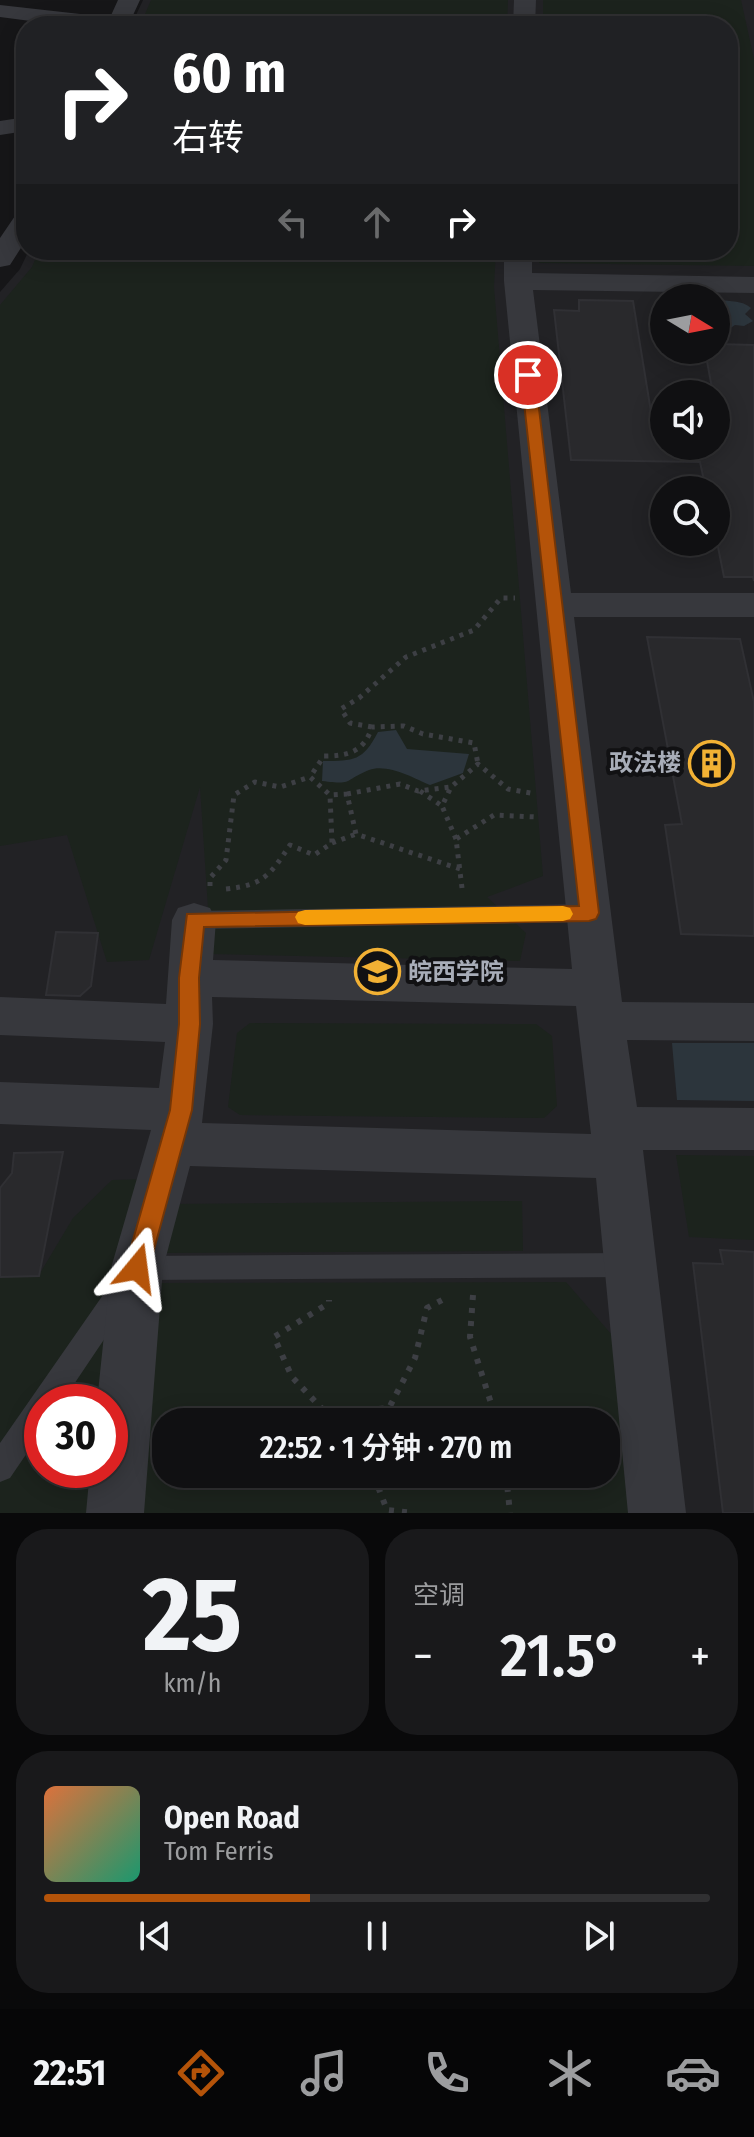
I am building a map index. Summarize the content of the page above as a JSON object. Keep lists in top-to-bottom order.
{
  "places": {
    "building": ["政法楼"],
    "school or university": ["皖西学院"]
  },
  "north": "right",
  "page": {
    "turn": ["60 m", "右转"],
    "limit": "30",
    "trip": "22:52 · 1 分钟 · 270 m",
    "tile": [
      ["25", "km/h"],
      "空调"
    ],
    "heat": ["−", "21.5°", "+"],
    "song": ["Open Road", "Tom Ferris"],
    "tabs": "22:51"
  }
}
